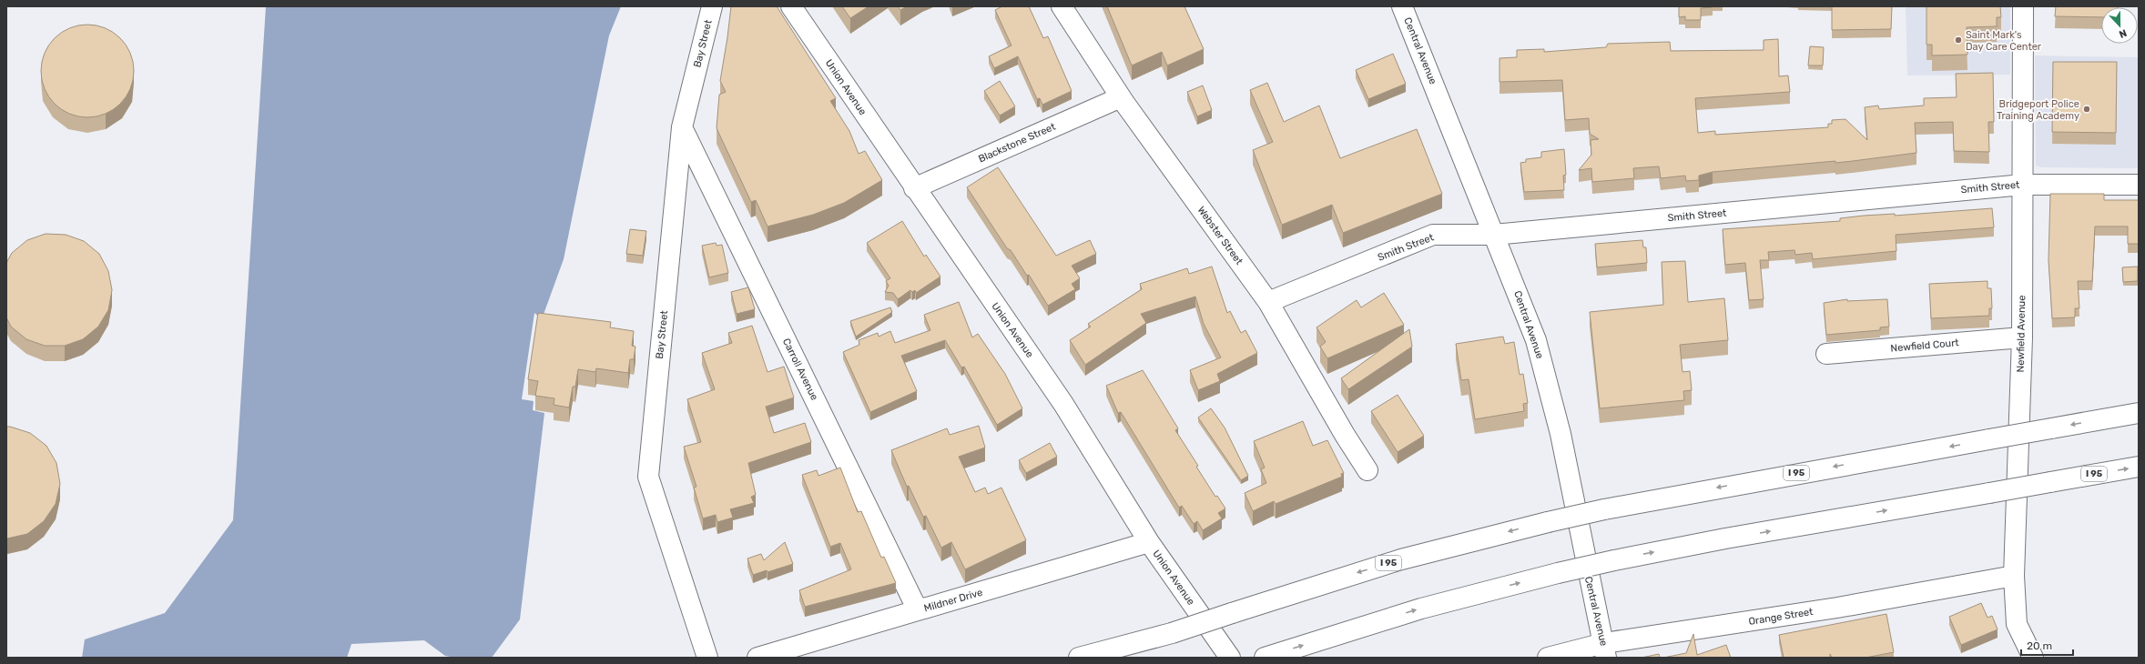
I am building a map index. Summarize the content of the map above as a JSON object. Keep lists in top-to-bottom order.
{
  "streets": {
    "main road": [
      "Bay Street",
      "Central Avenue",
      "Union Avenue",
      "Blackstone Street",
      "Smith Street",
      "Webster Street",
      "Newfield Avenue",
      "Newfield Court",
      "Carroll Avenue",
      "I 95",
      "Mildner Drive",
      "Orange Street"
    ]
  },
  "crossings": [
    ["Bay Street", "Carroll Avenue"],
    ["Central Avenue", "Smith Street"],
    ["Central Avenue", "Orange Street"],
    ["Union Avenue", "Blackstone Street"],
    ["Union Avenue", "Mildner Drive"],
    ["Blackstone Street", "Webster Street"],
    ["Smith Street", "Webster Street"],
    ["Smith Street", "Newfield Avenue"],
    ["Newfield Avenue", "Newfield Court"],
    ["Newfield Avenue", "Orange Street"],
    ["Carroll Avenue", "Mildner Drive"]
  ],
  "places": ["Saint Mark's Day Care Center", "Bridgeport Police Training Academy"],
  "scale_bar": "20 m",
  "north": "bottom"
}
